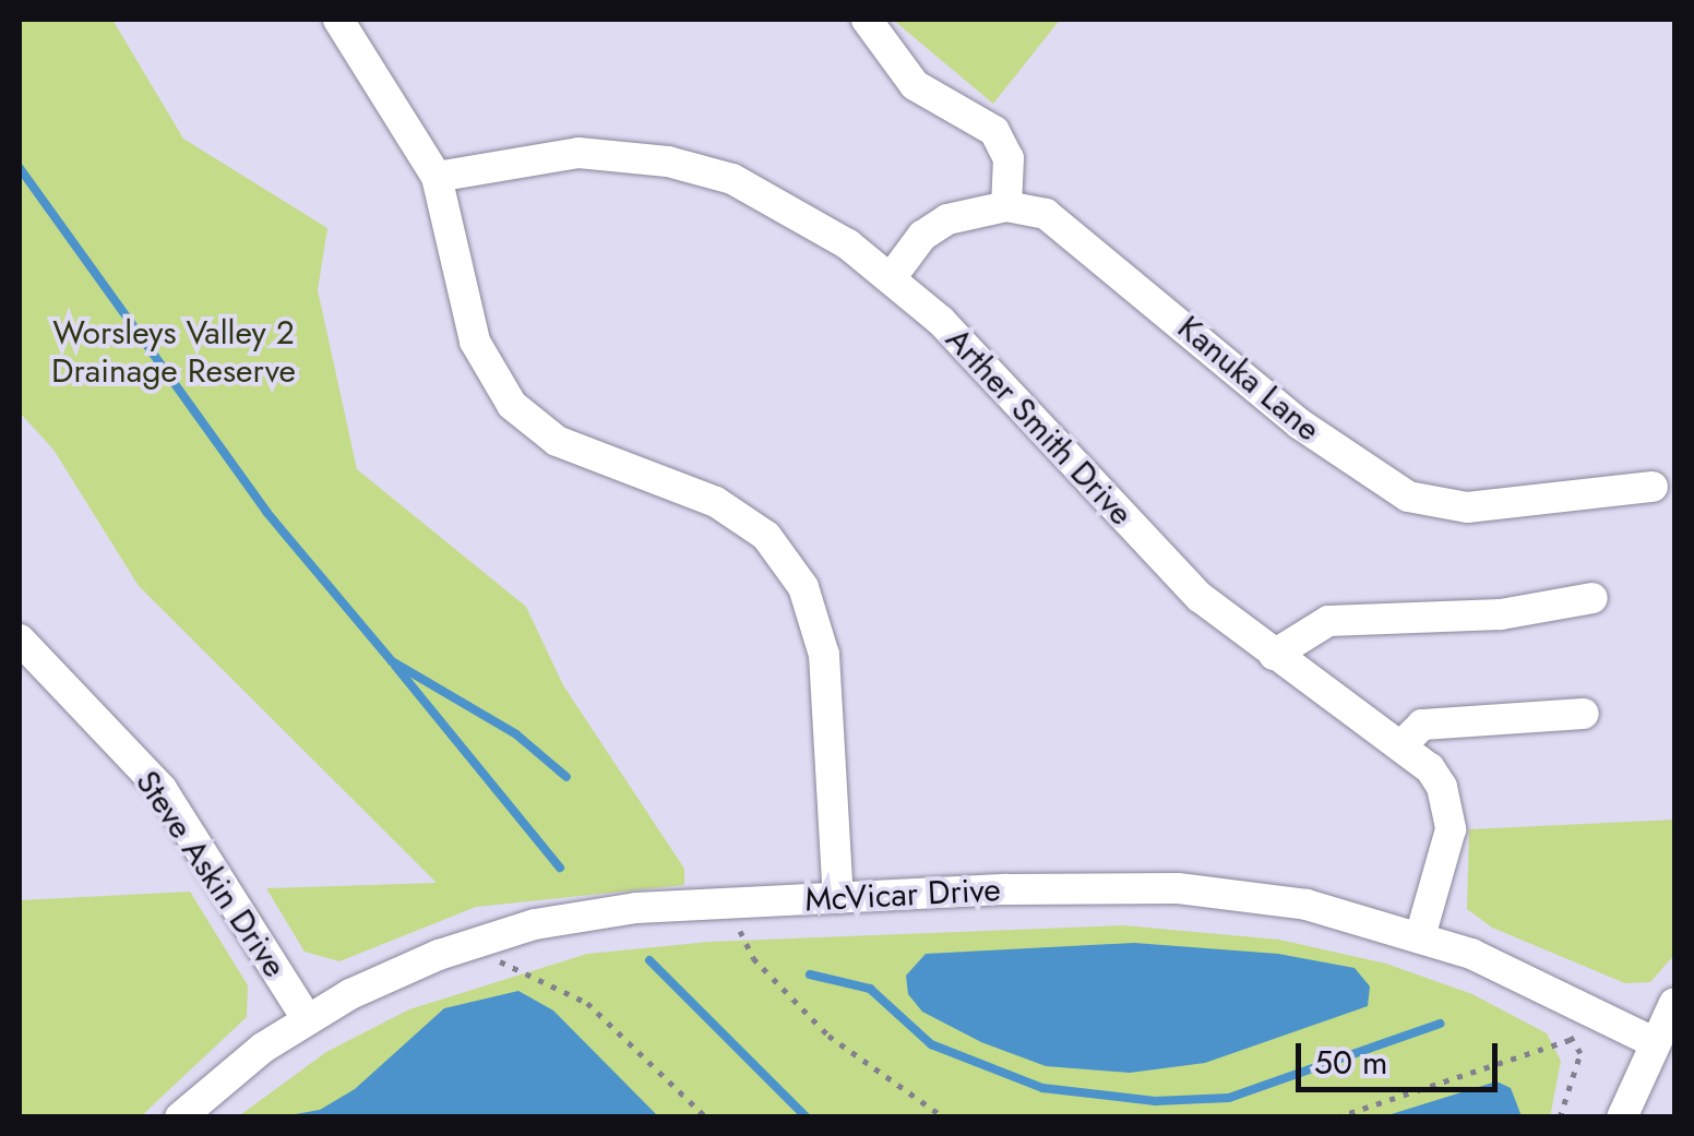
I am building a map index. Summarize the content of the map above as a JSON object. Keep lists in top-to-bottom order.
{
  "streets": {
    "street": [
      "Kanuka Lane",
      "Arther Smith Drive",
      "Steve Askin Drive",
      "McVicar Drive"
    ]
  },
  "crossings": [
    ["Kanuka Lane", "Arther Smith Drive"],
    ["Arther Smith Drive", "McVicar Drive"],
    ["Steve Askin Drive", "McVicar Drive"]
  ],
  "parks": ["Worsleys Valley 2 Drainage Reserve"],
  "scale_bar": "50 m"
}
